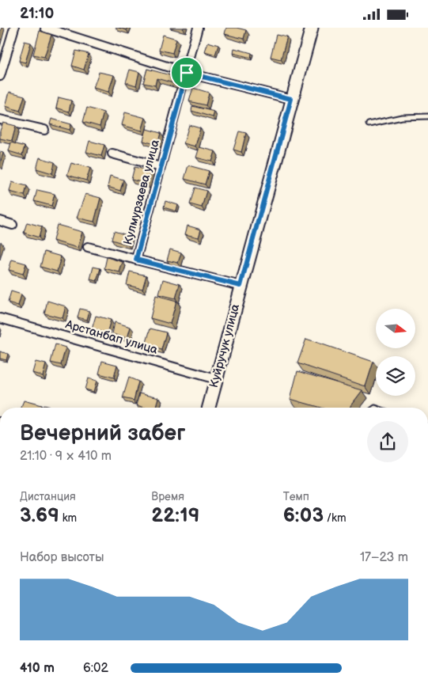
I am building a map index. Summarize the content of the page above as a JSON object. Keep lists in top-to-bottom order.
{
  "streets": {
    "street": ["Кулмурзаева улица", "Арстанбап улица", "Куйручук улица"]
  },
  "crossings": [
    ["Кулмурзаева улица", "Куйручук улица"],
    ["Арстанбап улица", "Куйручук улица"]
  ],
  "north": "right",
  "page": {
    "status": "21:10",
    "heading": ["Вечерний забег", "21:10 · 9 × 410 m"],
    "stats": [
      ["Дистанция", "3.69 km"],
      ["Время", "22:19"],
      ["Темп", "6:03 /km"]
    ],
    "chart": ["Набор высоты", "17–23 m"],
    "list": [
      {
        "name": "410 m",
        "note": "6:02"
      }
    ]
  }
}
